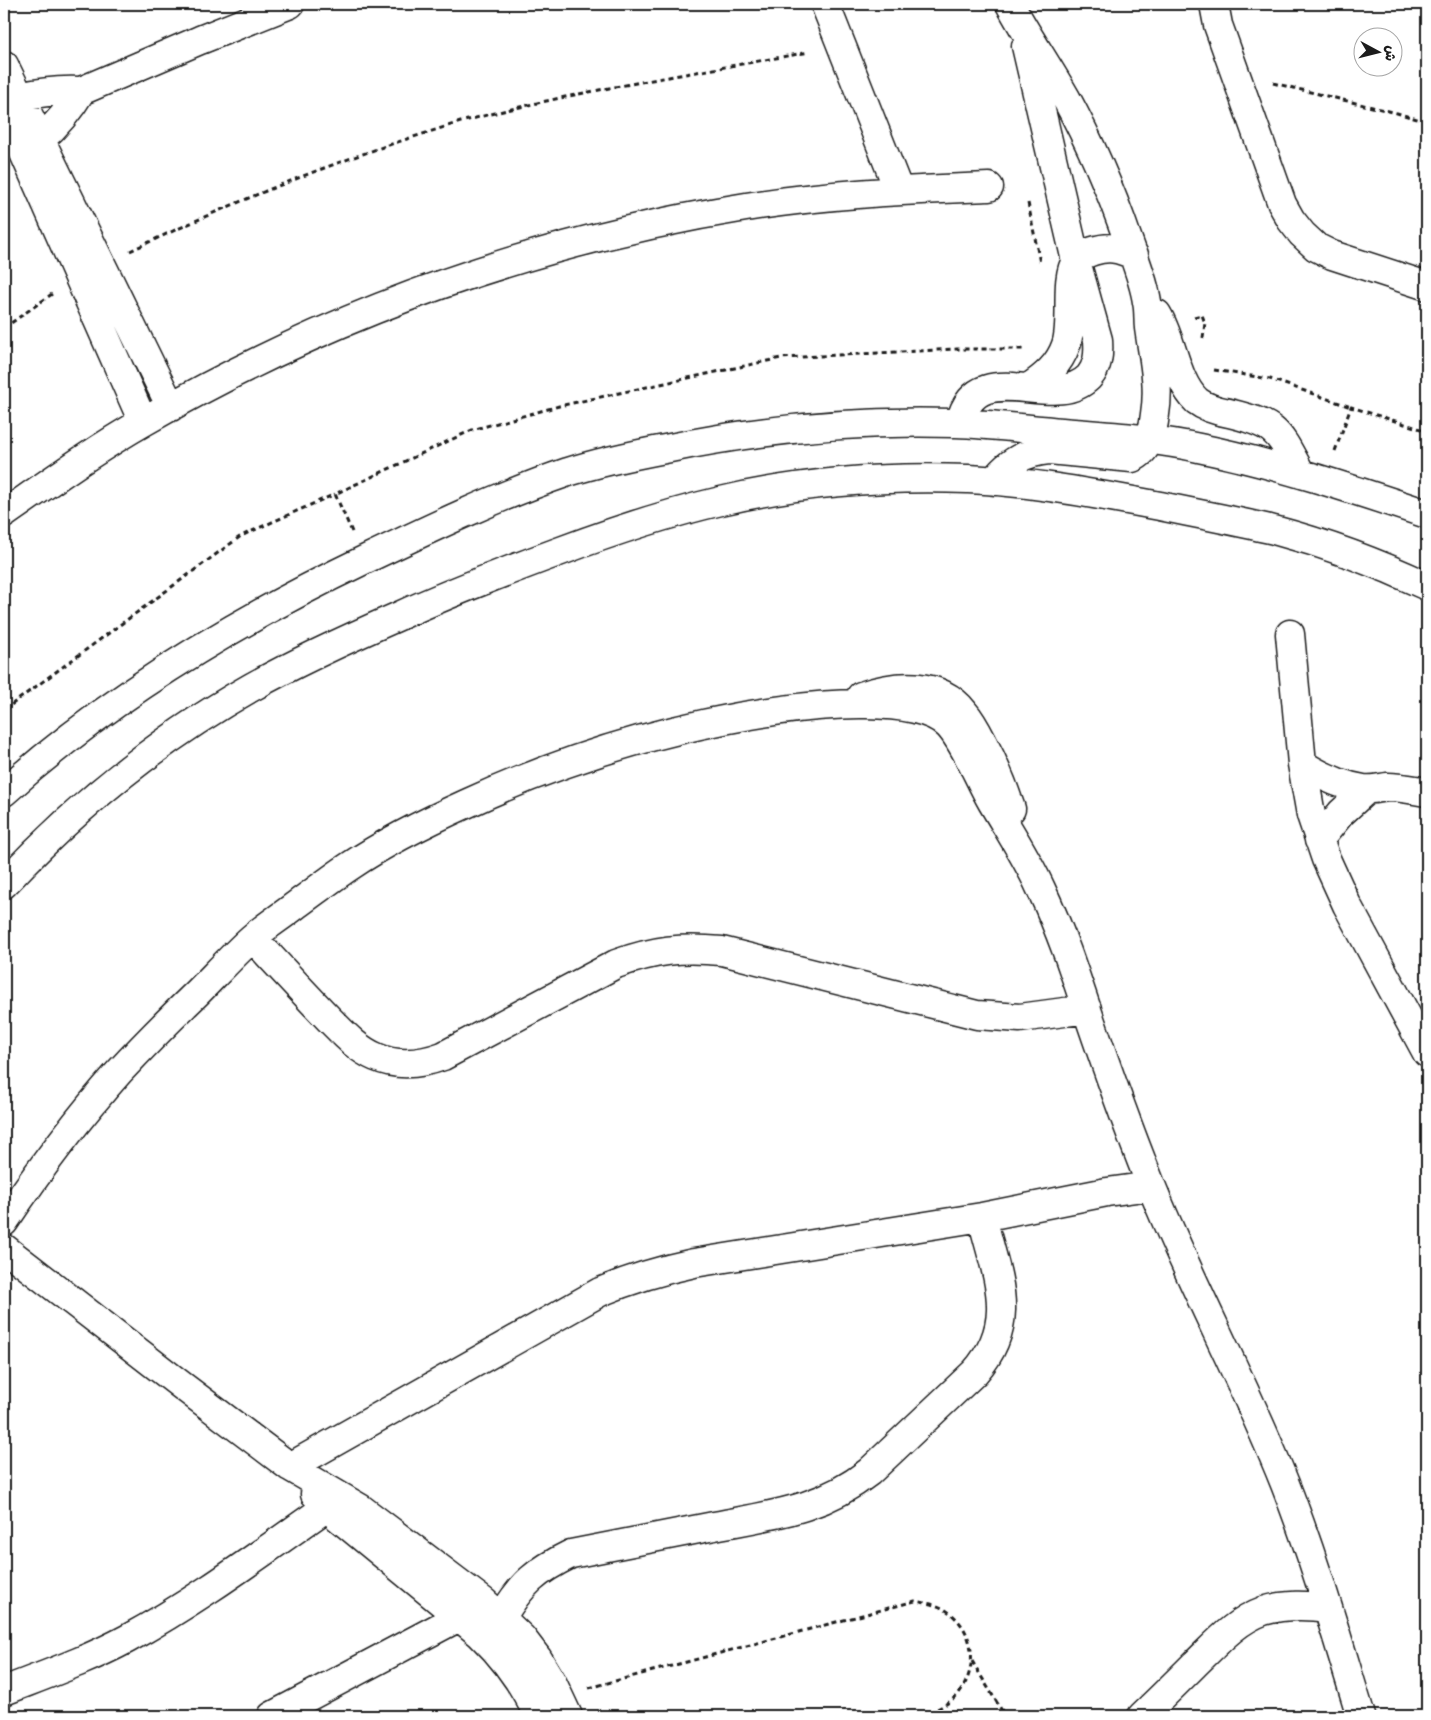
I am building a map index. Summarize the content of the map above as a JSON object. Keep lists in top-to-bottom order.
{
  "north": "right"
}
